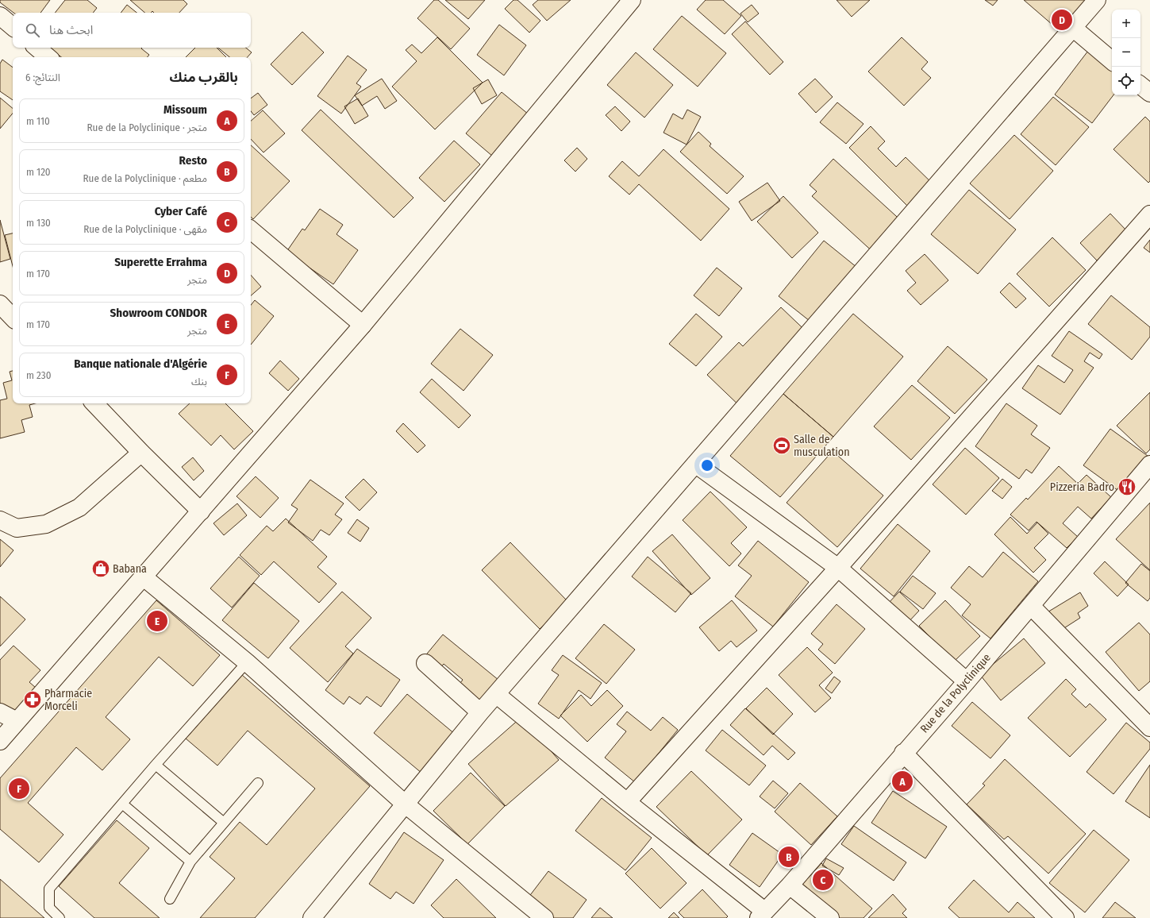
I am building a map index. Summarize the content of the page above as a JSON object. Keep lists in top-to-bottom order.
{
  "streets": {
    "street": ["Rue de la Polyclinique"]
  },
  "places": {
    "sports": ["Salle de musculation"],
    "restaurant": ["Pizzeria Badro"],
    "shop": ["Babana"],
    "pharmacy": ["Pharmacie Morceli"]
  },
  "page": {
    "pins": [
      "D",
      "E",
      "A",
      "F",
      "B",
      "C"
    ],
    "map_buttons": ["+", "−"],
    "search": "ابحث هنا",
    "heading": ["بالقرب منك", "النتائج: 6"],
    "list": [
      {
        "mark": "A",
        "name": "Missoum",
        "note": "متجر · Rue de la Polyclinique",
        "value": "110 m"
      },
      {
        "mark": "B",
        "name": "Resto",
        "note": "مطعم · Rue de la Polyclinique",
        "value": "120 m"
      },
      {
        "mark": "C",
        "name": "Cyber Café",
        "note": "مقهى · Rue de la Polyclinique",
        "value": "130 m"
      },
      {
        "mark": "D",
        "name": "Superette Errahma",
        "note": "متجر",
        "value": "170 m"
      },
      {
        "mark": "E",
        "name": "Showroom CONDOR",
        "note": "متجر",
        "value": "170 m"
      },
      {
        "mark": "F",
        "name": "Banque nationale d'Algérie",
        "note": "بنك",
        "value": "230 m"
      }
    ]
  }
}
